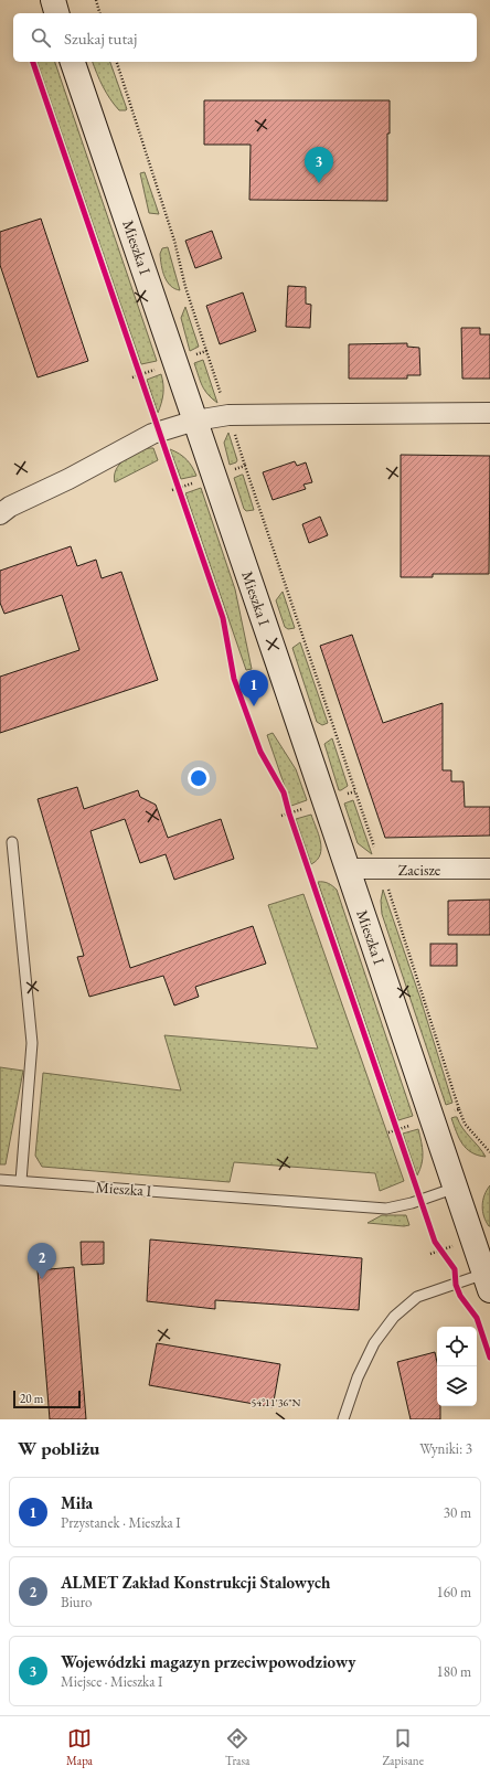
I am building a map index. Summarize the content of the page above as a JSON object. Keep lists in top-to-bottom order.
{
  "streets": {
    "street": ["Mieszka I", "Zacisze"]
  },
  "crossings": [
    ["Mieszka I", "Zacisze"]
  ],
  "scale_bar": "20 m",
  "page": {
    "search": "Szukaj tutaj",
    "pins": ["3", "1", "2"],
    "scale": "20 m",
    "heading": ["W pobliżu", "Wyniki: 3"],
    "list": [
      {
        "mark": "1",
        "name": "Miła",
        "note": "Przystanek · Mieszka I",
        "value": "30 m"
      },
      {
        "mark": "2",
        "name": "ALMET Zakład Konstrukcji Stalowych",
        "note": "Biuro",
        "value": "160 m"
      },
      {
        "mark": "3",
        "name": "Wojewódzki magazyn przeciwpowodziowy",
        "note": "Miejsce · Mieszka I",
        "value": "180 m"
      }
    ],
    "nav": ["Mapa", "Trasa", "Zapisane"]
  },
  "coordinates": ["54°11'36\"N"]
}
